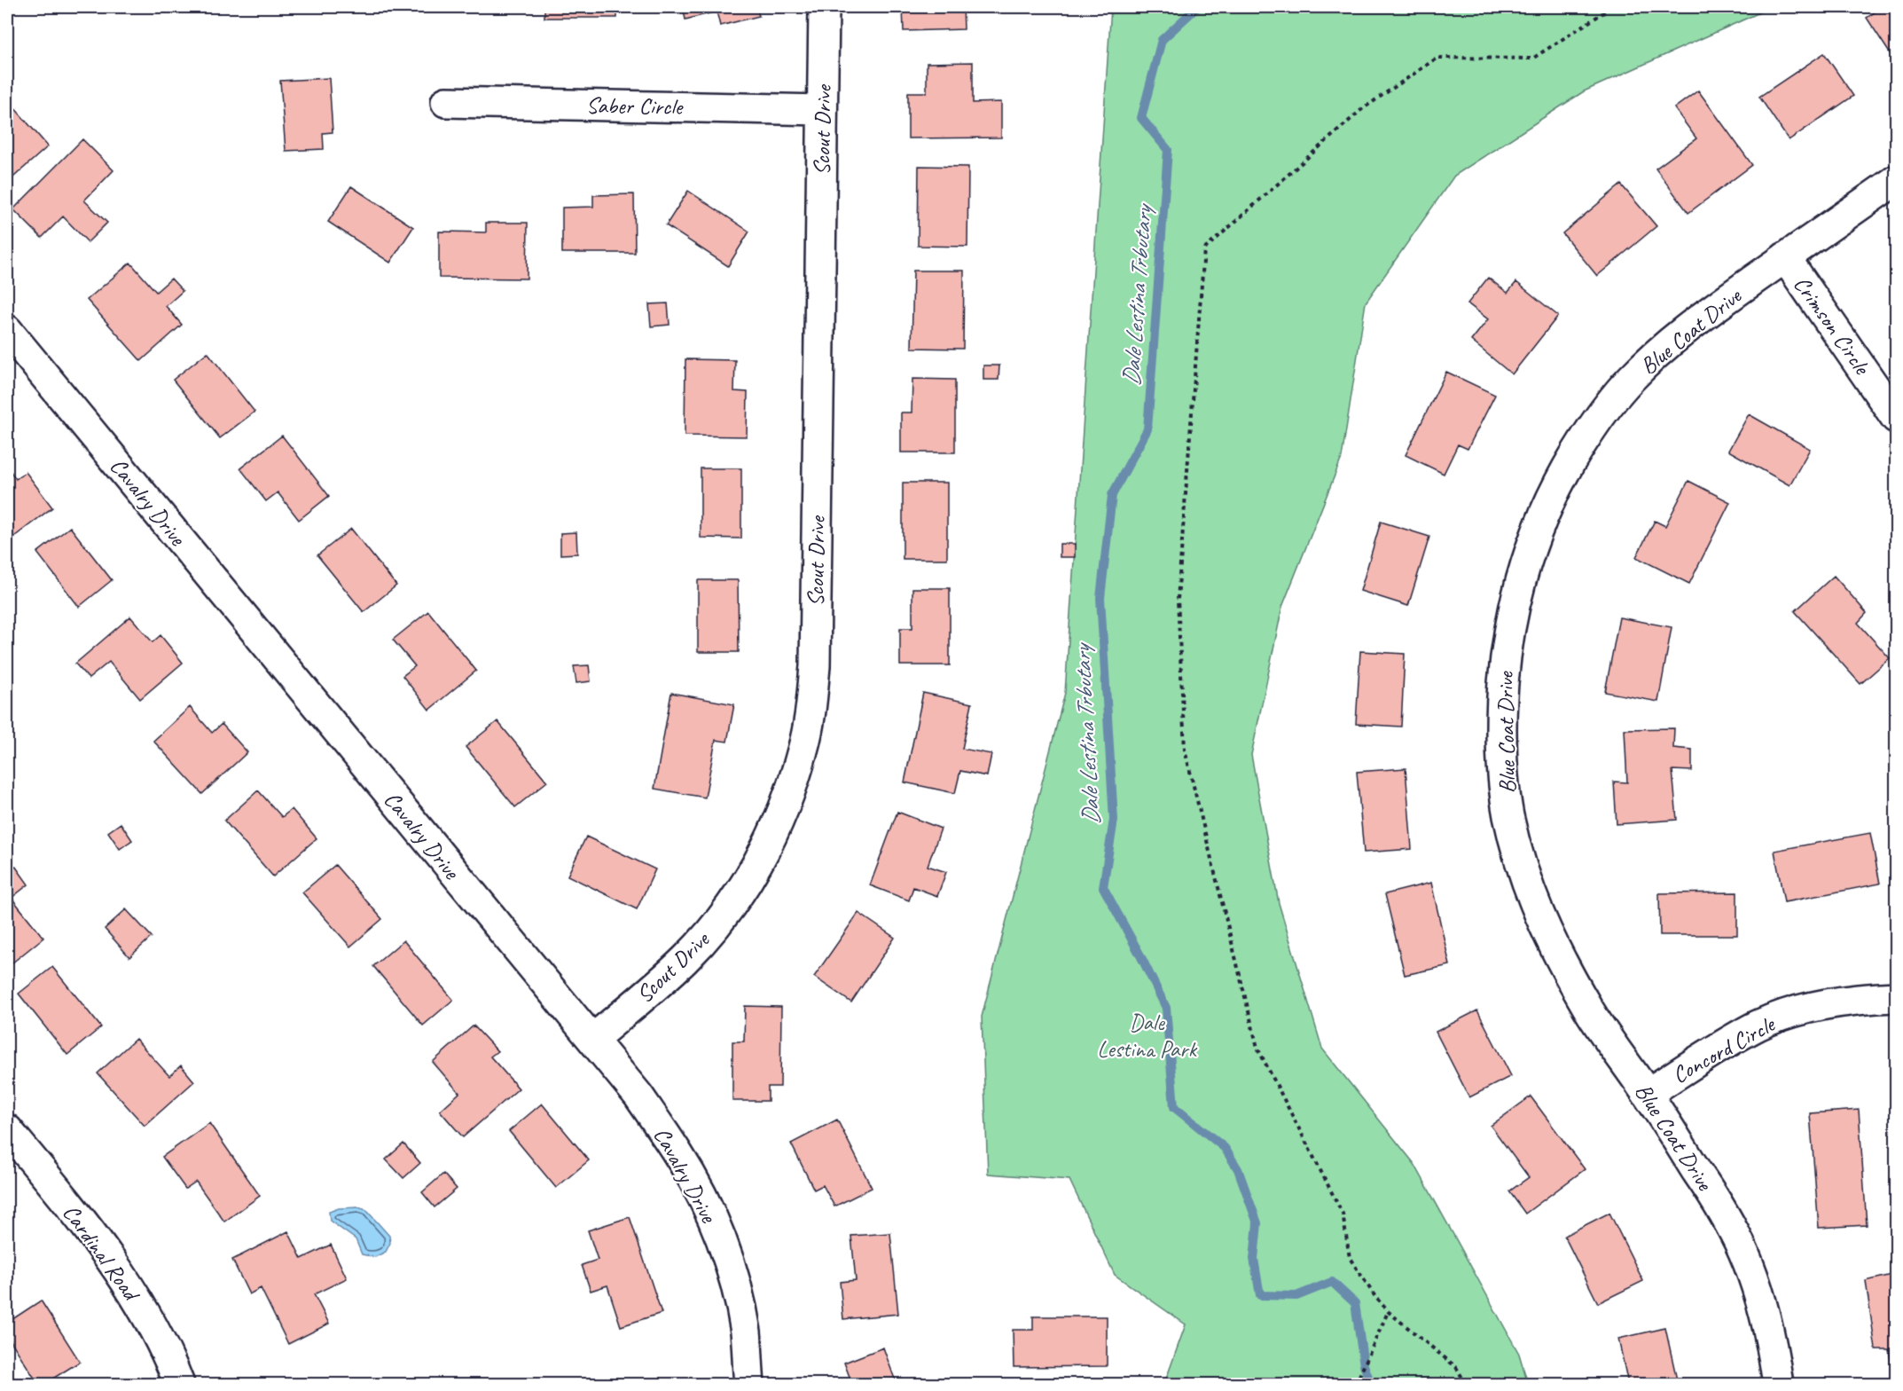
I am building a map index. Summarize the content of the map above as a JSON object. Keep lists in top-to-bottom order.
{
  "streets": {
    "street": [
      "Saber Circle",
      "Scout Drive",
      "Crimson Circle",
      "Blue Coat Drive",
      "Cavalry Drive",
      "Concord Circle",
      "Cardinal Road"
    ]
  },
  "crossings": [
    ["Saber Circle", "Scout Drive"],
    ["Scout Drive", "Cavalry Drive"],
    ["Crimson Circle", "Blue Coat Drive"],
    ["Blue Coat Drive", "Concord Circle"]
  ],
  "water": ["Dale Lestina Trbutary"],
  "parks": ["Dale Lestina Park"]
}
